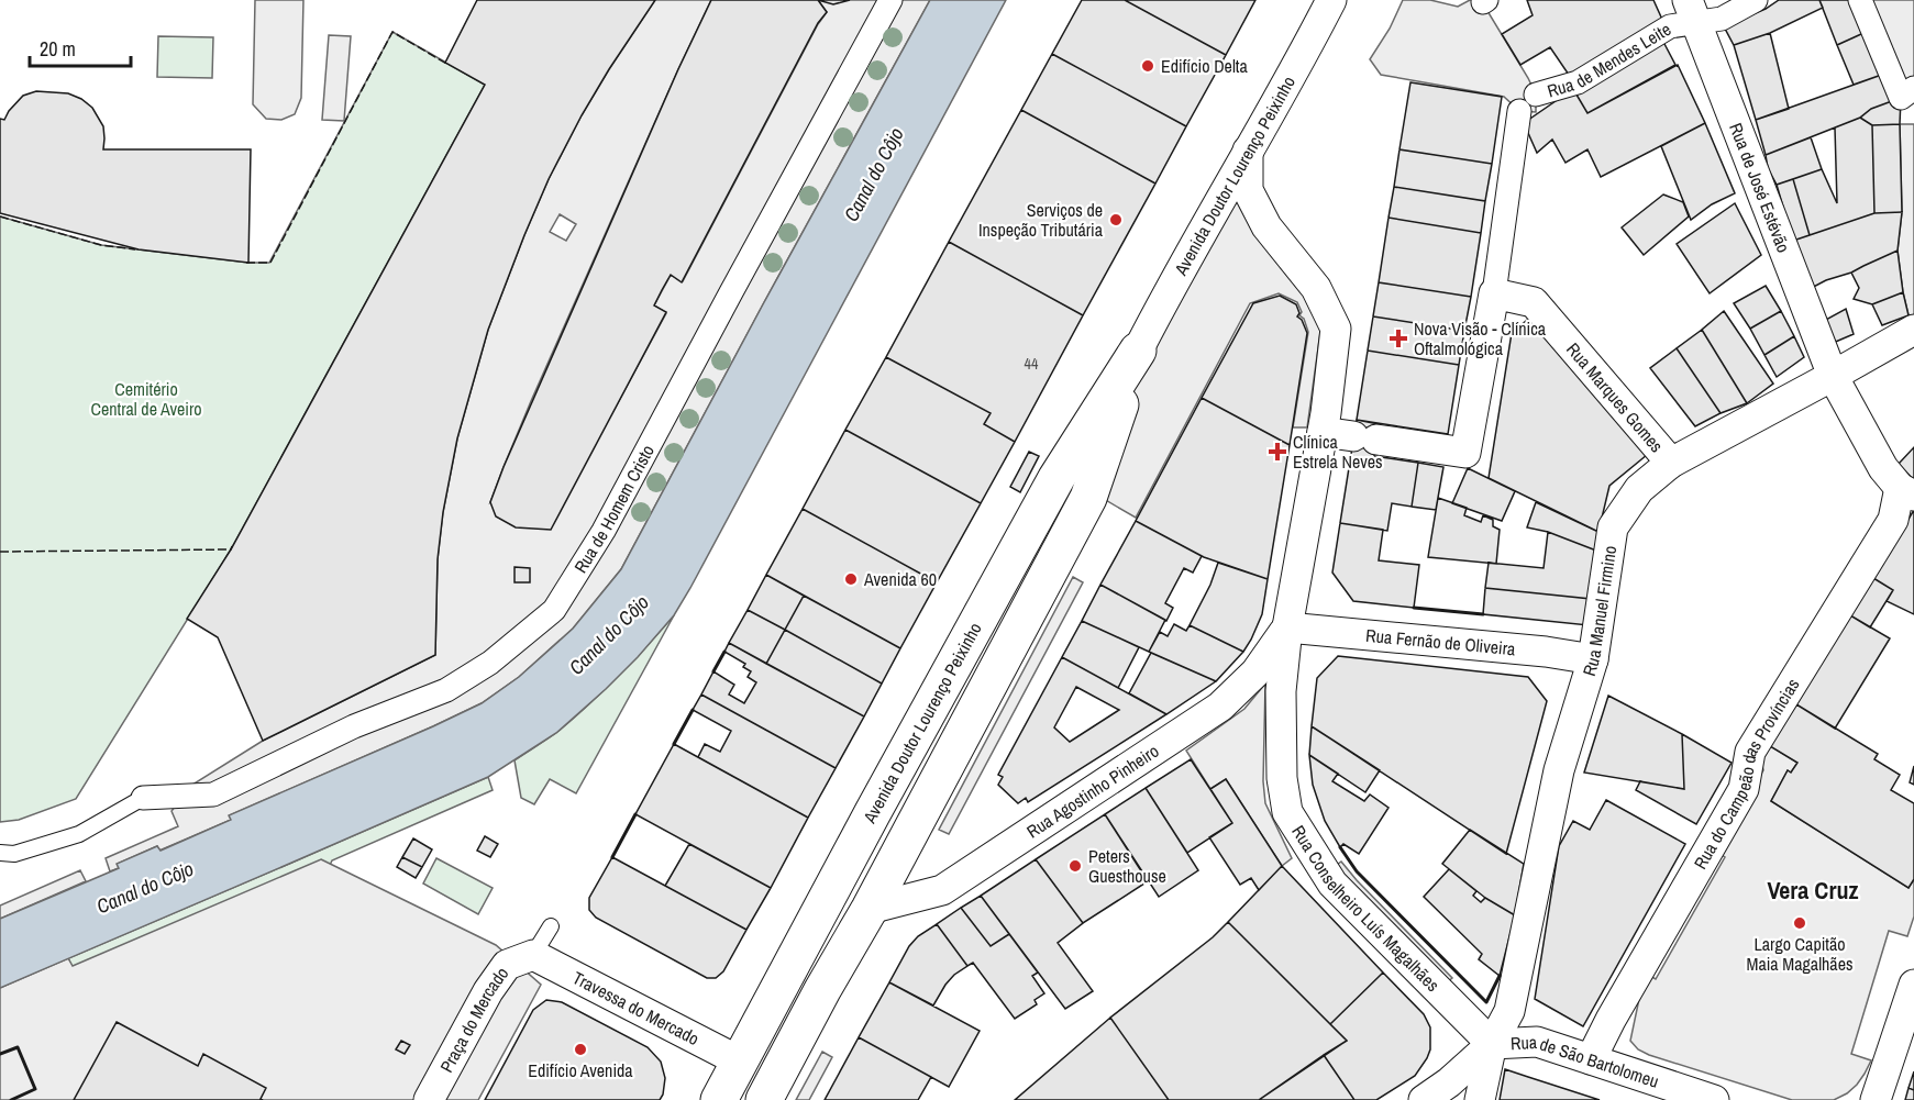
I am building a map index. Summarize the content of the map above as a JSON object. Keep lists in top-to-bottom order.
{
  "streets": {
    "main road": ["Avenida Doutor Lourenço Peixinho"],
    "street": [
      "Rua de Mendes Leite",
      "Rua de José Estévão",
      "Rua Marques Gomes",
      "Rua de Homem Cristo",
      "Rua Manuel Firmino",
      "Rua Fernão de Oliveira",
      "Rua do Campeão das Províncias",
      "Rua Agostinho Pinheiro",
      "Rua Conselheiro Luís Magalhães",
      "Travessa do Mercado",
      "Praça do Mercado",
      "Rua de São Bartolomeu"
    ]
  },
  "crossings": [
    ["Rua de Mendes Leite", "Rua de José Estévão"],
    ["Rua de Mendes Leite", "Rua Marques Gomes"],
    ["Avenida Doutor Lourenço Peixinho", "Rua Agostinho Pinheiro"],
    ["Avenida Doutor Lourenço Peixinho", "Rua Conselheiro Luís Magalhães"],
    ["Avenida Doutor Lourenço Peixinho", "Travessa do Mercado"],
    ["Rua de José Estévão", "Rua Manuel Firmino"],
    ["Rua de José Estévão", "Rua do Campeão das Províncias"],
    ["Rua Marques Gomes", "Rua Manuel Firmino"],
    ["Rua Manuel Firmino", "Rua Fernão de Oliveira"],
    ["Rua Manuel Firmino", "Rua Conselheiro Luís Magalhães"],
    ["Rua Manuel Firmino", "Rua de São Bartolomeu"],
    ["Rua Fernão de Oliveira", "Rua Agostinho Pinheiro"],
    ["Rua Fernão de Oliveira", "Rua Conselheiro Luís Magalhães"],
    ["Rua do Campeão das Províncias", "Rua de São Bartolomeu"],
    ["Rua Agostinho Pinheiro", "Rua Conselheiro Luís Magalhães"],
    ["Rua Conselheiro Luís Magalhães", "Rua de São Bartolomeu"],
    ["Travessa do Mercado", "Praça do Mercado"]
  ],
  "districts": ["Vera Cruz"],
  "water": ["Canal do Côjo"],
  "parks": ["Cemitério Central de Aveiro"],
  "places": {
    "other": [
      "Edifício Delta",
      "Serviços de Inspeção Tributária",
      "Avenida 60",
      "Peters Guesthouse",
      "Largo Capitão Maia Magalhães",
      "Edifício Avenida"
    ],
    "health": ["Nova Visão - Clínica Oftalmológica", "Clínica Estrela Neves"]
  },
  "house_numbers": ["44"],
  "scale_bar": "20 m"
}
